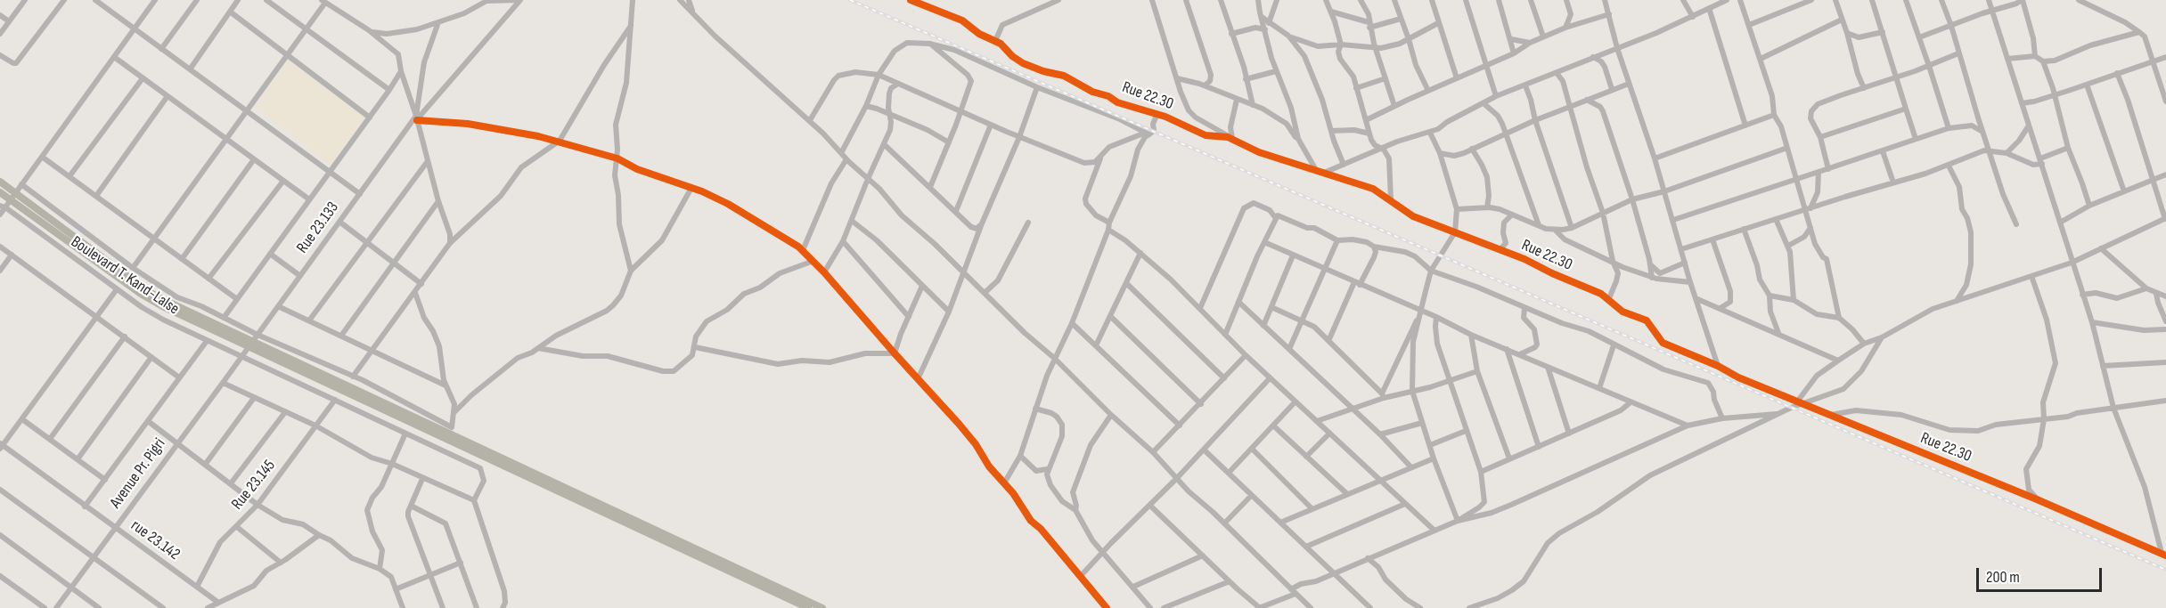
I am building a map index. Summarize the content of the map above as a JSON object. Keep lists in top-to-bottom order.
{
  "streets": {
    "street": [
      "Rue 22.30",
      "Rue 23.133",
      "Boulevard T. Kand-Lalse",
      "Avenue Pr. Pigri",
      "Rue 23.145",
      "rue 23.142"
    ]
  },
  "crossings": [
    ["Rue 23.133", "Boulevard T. Kand-Lalse"],
    ["Rue 23.133", "Avenue Pr. Pigri"],
    ["Boulevard T. Kand-Lalse", "Avenue Pr. Pigri"],
    ["Boulevard T. Kand-Lalse", "Rue 23.145"],
    ["Avenue Pr. Pigri", "rue 23.142"],
    ["Rue 23.145", "rue 23.142"]
  ],
  "scale_bar": "200 m"
}
